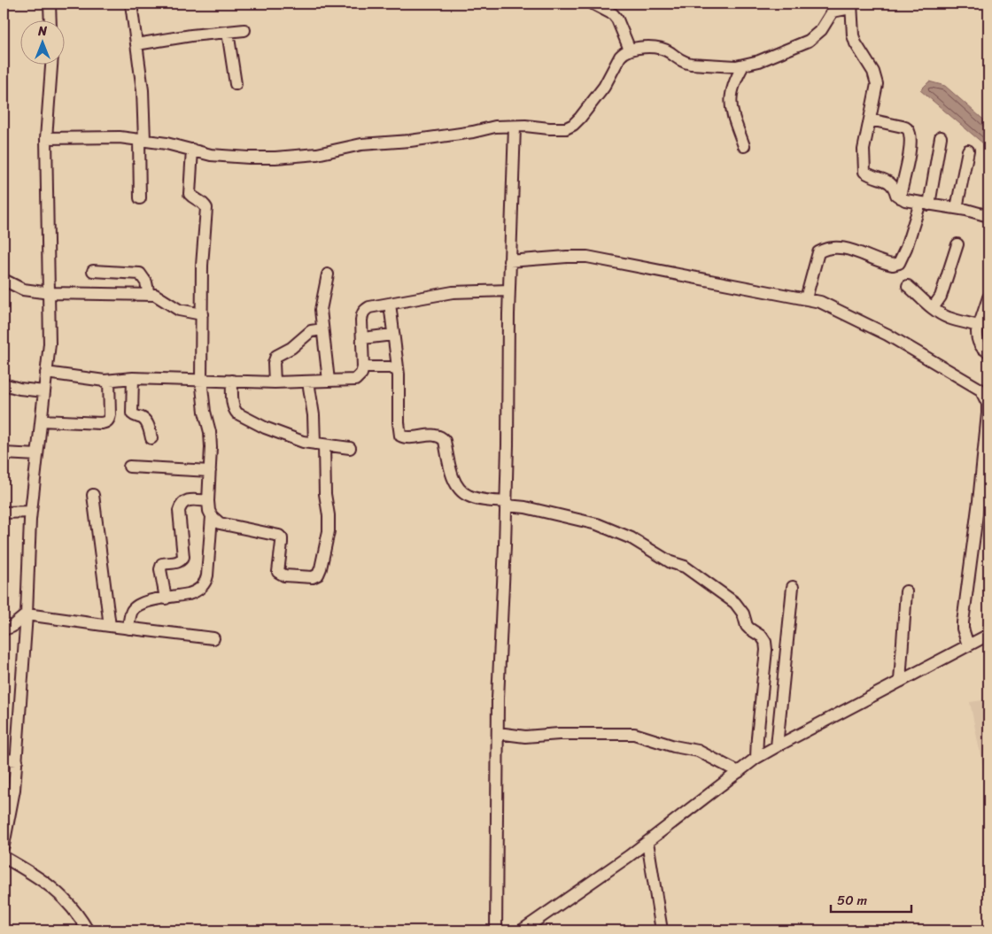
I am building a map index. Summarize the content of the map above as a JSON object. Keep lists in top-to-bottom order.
{
  "scale_bar": "50 m",
  "north": "top"
}
